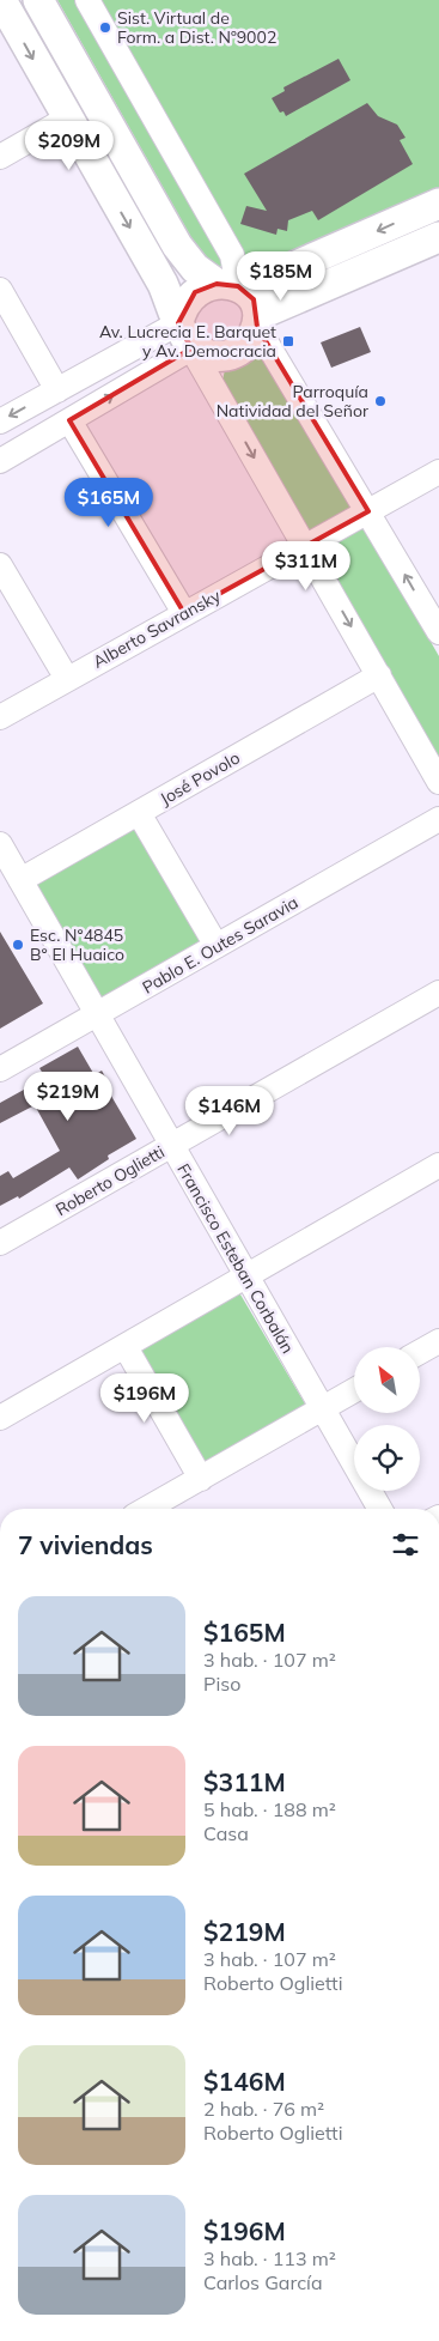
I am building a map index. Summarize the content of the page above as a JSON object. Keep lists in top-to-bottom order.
{
  "streets": {
    "street": [
      "Alberto Savransky",
      "José Povolo",
      "Pablo E. Outes Saravia",
      "Roberto Oglietti",
      "Francisco Esteban Corbalán"
    ]
  },
  "crossings": [
    ["José Povolo", "Francisco Esteban Corbalán"],
    ["Pablo E. Outes Saravia", "Francisco Esteban Corbalán"],
    ["Roberto Oglietti", "Francisco Esteban Corbalán"]
  ],
  "places": {
    "other": ["Sist. Virtual de Form. a Dist. Nº9002", "Parroquía Natividad del Señor", "Esc. N°4845 B° El Huaico"],
    "transit": ["Av. Lucrecia E. Barquet y Av. Democracia"]
  },
  "north": "top left",
  "page": {
    "price": [
      "$209M",
      "$185M",
      "$165M",
      "$311M",
      "$219M",
      "$146M",
      "$196M"
    ],
    "heading": "7 viviendas",
    "list": [
      {
        "name": "$165M",
        "note": "3 hab. · 107 m² · Piso"
      },
      {
        "name": "$311M",
        "note": "5 hab. · 188 m² · Casa"
      },
      {
        "name": "$219M",
        "note": "3 hab. · 107 m² · Roberto Oglietti"
      },
      {
        "name": "$146M",
        "note": "2 hab. · 76 m² · Roberto Oglietti"
      },
      {
        "name": "$196M",
        "note": "3 hab. · 113 m² · Carlos García"
      }
    ]
  }
}
